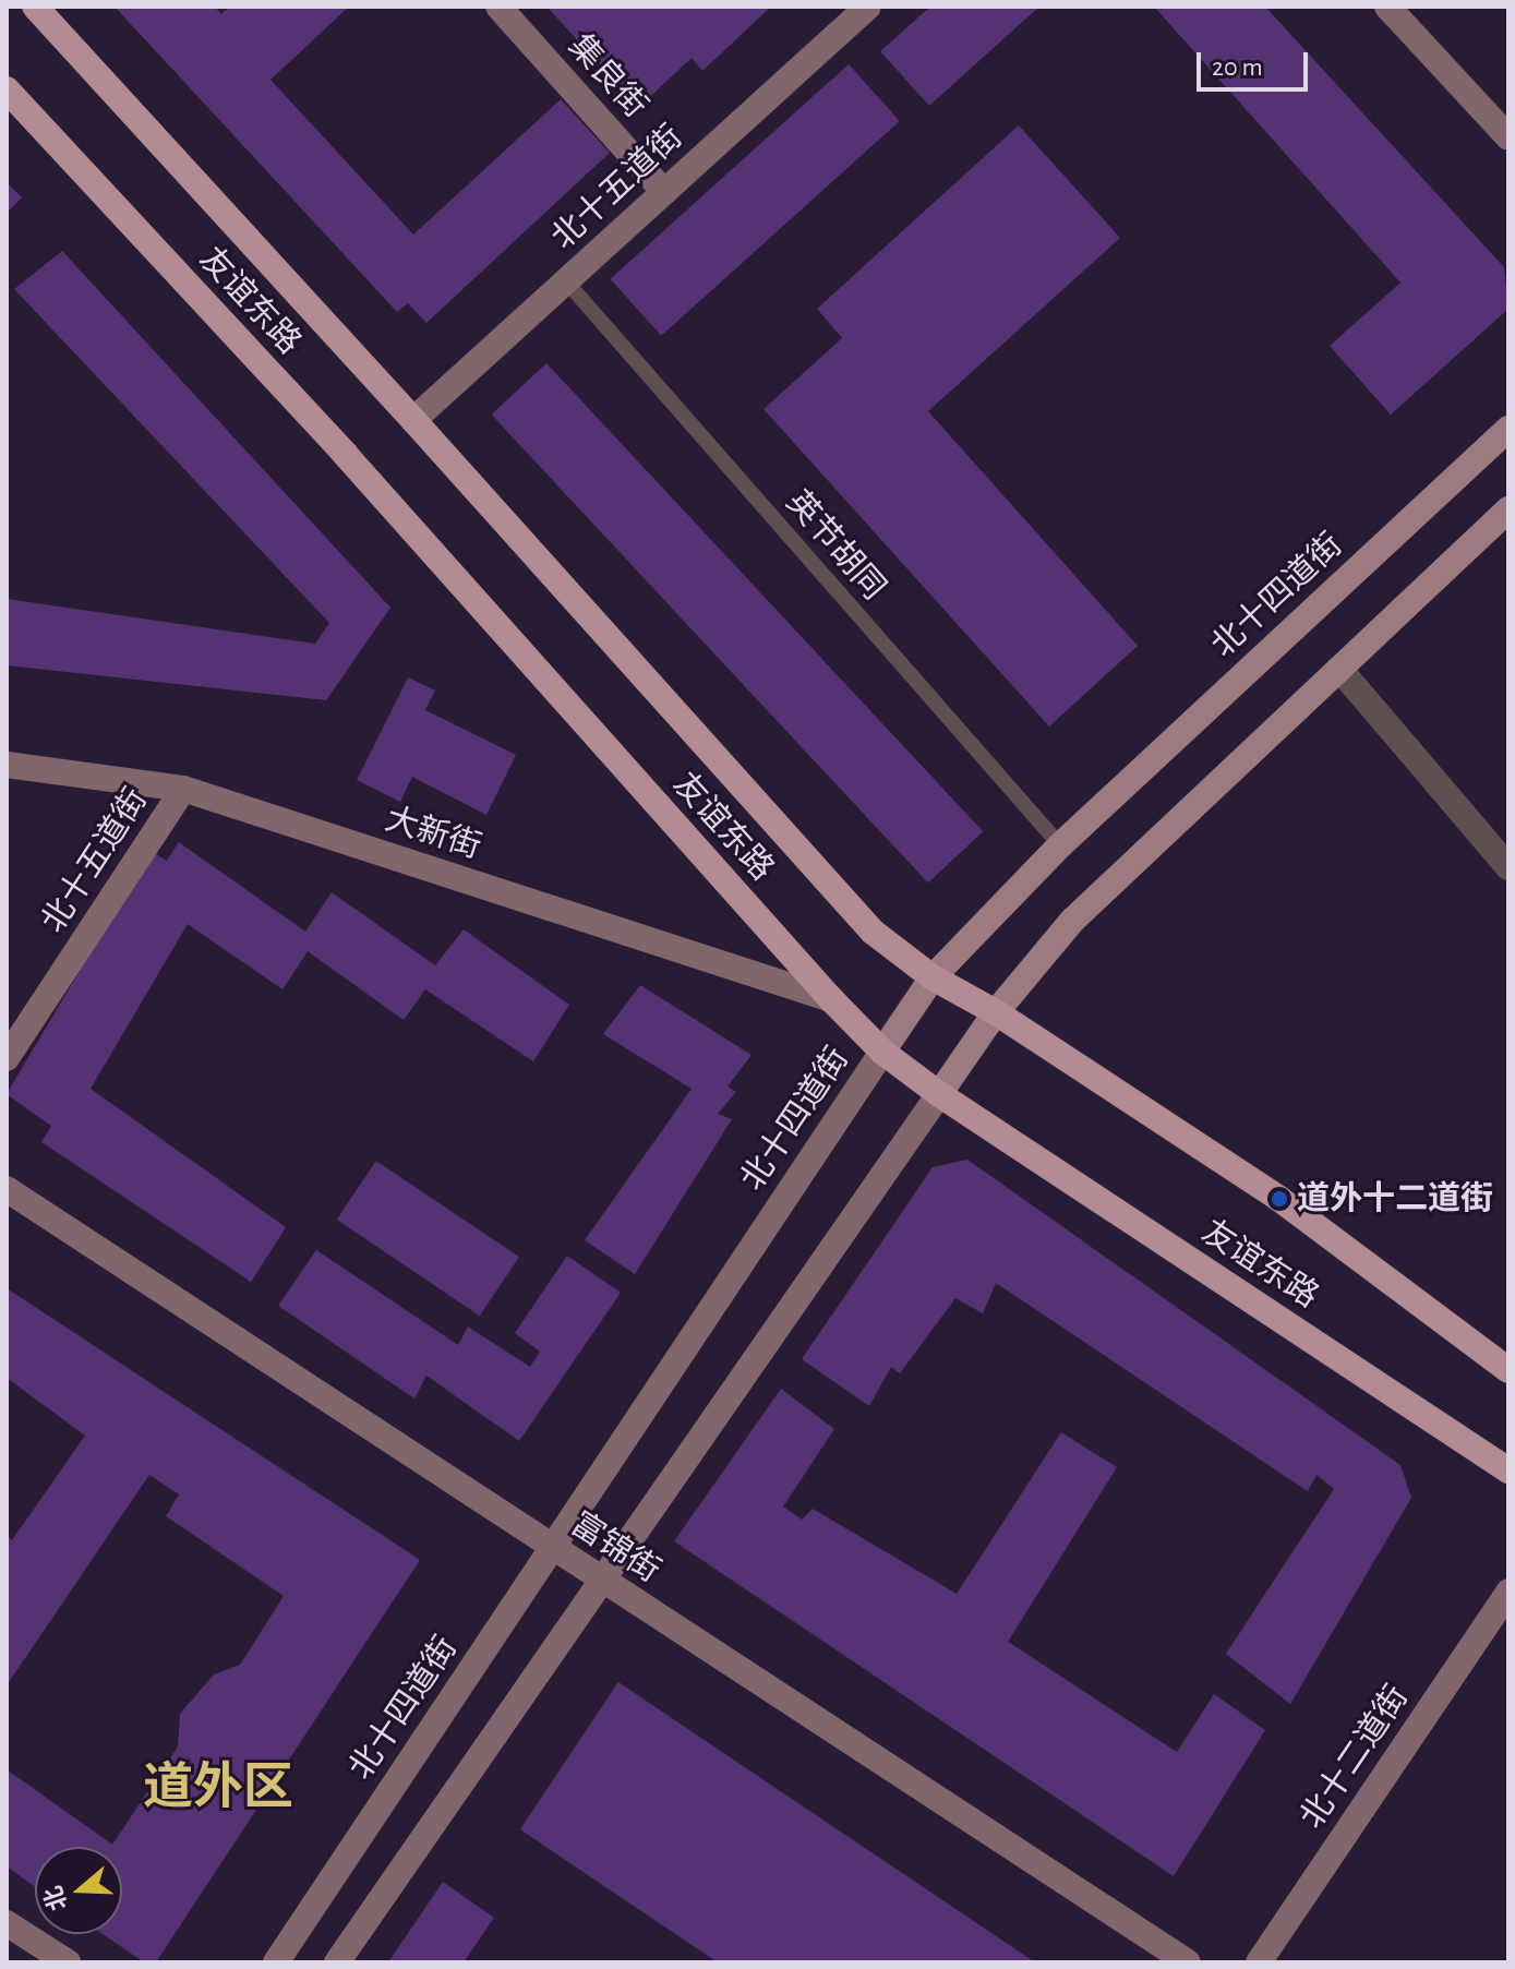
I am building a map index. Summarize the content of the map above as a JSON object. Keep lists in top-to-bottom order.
{
  "streets": {
    "highway": ["友谊东路"],
    "main road": ["北十四道街"],
    "street": [
      "集良街",
      "北十五道街",
      "大新街",
      "富锦街",
      "北十二道街"
    ],
    "lane": ["英节胡同"]
  },
  "crossings": [
    ["集良街", "北十五道街"],
    ["北十五道街", "友谊东路"],
    ["北十五道街", "英节胡同"],
    ["北十五道街", "大新街"],
    ["友谊东路", "北十四道街"],
    ["友谊东路", "大新街"],
    ["英节胡同", "北十四道街"],
    ["北十四道街", "富锦街"]
  ],
  "districts": ["道外区"],
  "places": ["道外十二道街"],
  "scale_bar": "20 m",
  "north": "left"
}
